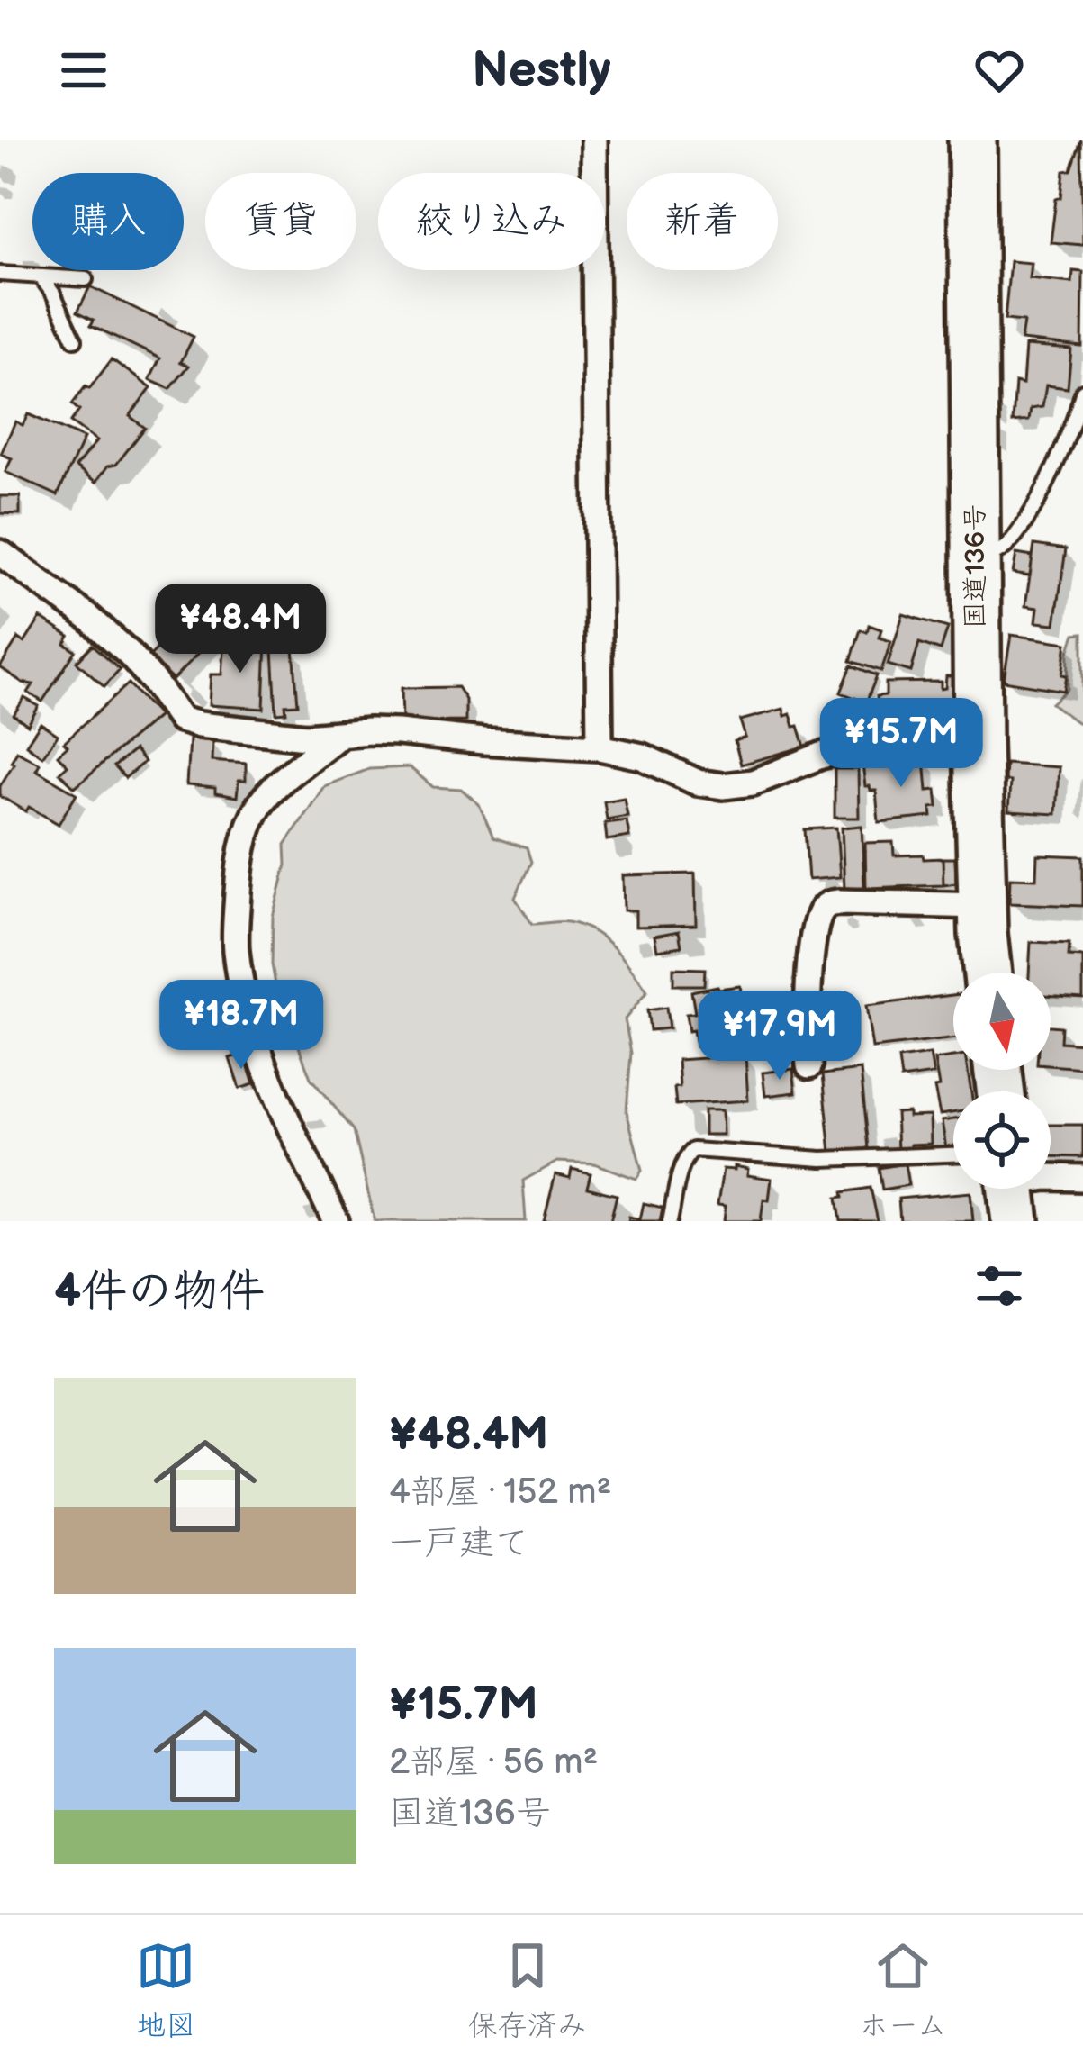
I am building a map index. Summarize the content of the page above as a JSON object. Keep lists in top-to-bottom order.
{
  "streets": {
    "highway": ["国道136号"]
  },
  "north": "bottom",
  "page": {
    "header": "Nestly",
    "chip": [
      "購入",
      "賃貸",
      "絞り込み",
      "新着"
    ],
    "price": [
      "¥48.4M",
      "¥15.7M",
      "¥18.7M",
      "¥17.9M"
    ],
    "heading": "4件の物件",
    "list": [
      {
        "name": "¥48.4M",
        "note": "4部屋 · 152 m² · 一戸建て"
      },
      {
        "name": "¥15.7M",
        "note": "2部屋 · 56 m² · 国道136号"
      }
    ],
    "tabs": ["地図", "保存済み", "ホーム"]
  }
}
